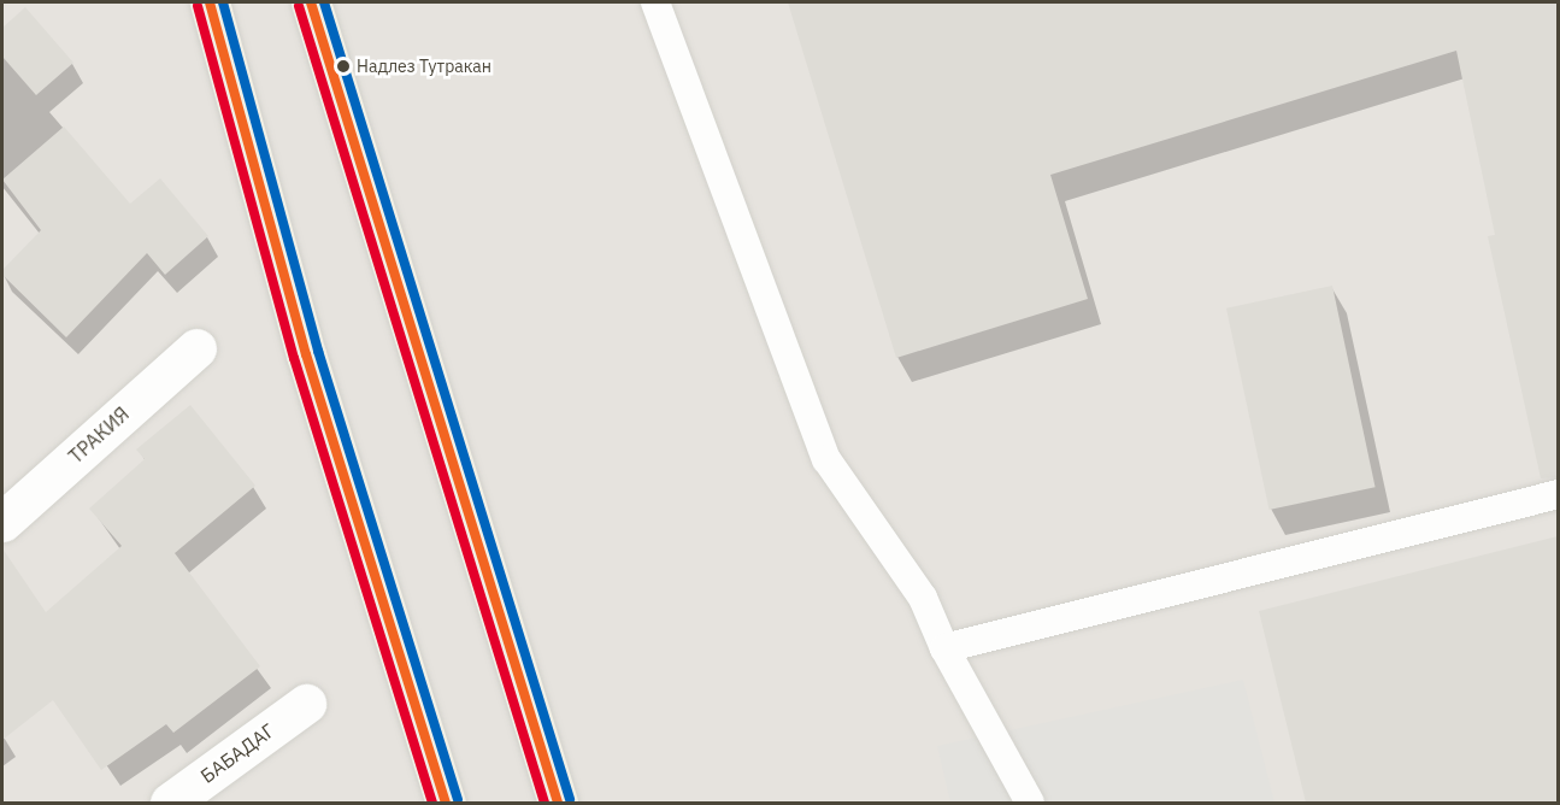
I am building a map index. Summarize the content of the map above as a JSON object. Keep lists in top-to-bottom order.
{
  "streets": {
    "street": ["ТРАКИЯ", "БАБАДАГ"]
  },
  "places": ["Надлез Тутракан"]
}
